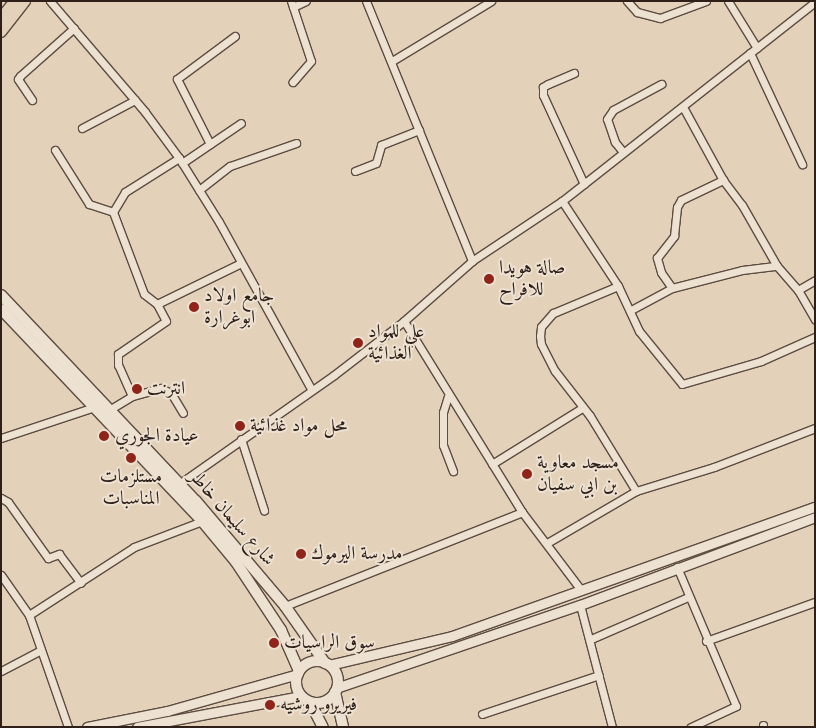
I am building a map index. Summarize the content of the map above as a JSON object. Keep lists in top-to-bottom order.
{
  "streets": {
    "main road": ["شارع سليمان خاطر"]
  },
  "places": [
    "صالة هويدا للافراح",
    "جامع اولاد ابوغرارة",
    "علي للمواد الغذائية",
    "انترنت",
    "محل مواد غذائية",
    "عيادة الجوري",
    "مستلزمات المناسبات",
    "مسجد معاوية بن ابي سفيان",
    "مدرسة اليرموك",
    "سوق الراسيات",
    "فيريرو روشيه"
  ]
}
